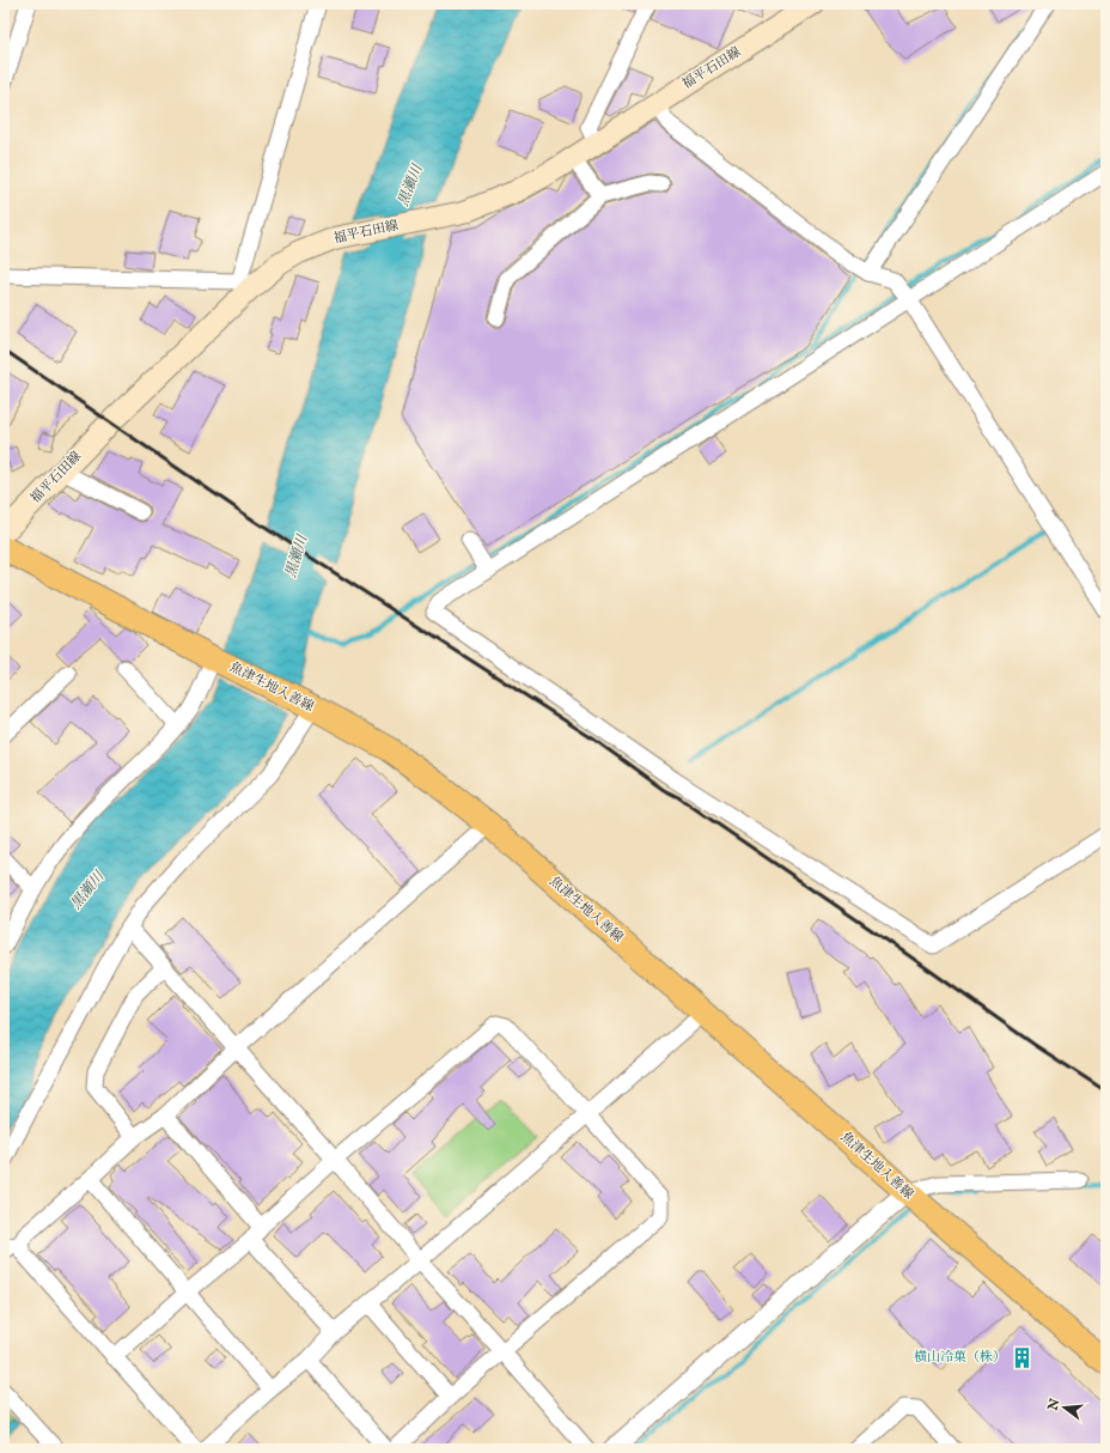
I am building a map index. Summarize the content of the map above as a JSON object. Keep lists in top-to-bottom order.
{
  "streets": {
    "main road": ["福平石田線", "魚津生地入善線"]
  },
  "water": ["黒瀬川"],
  "places": {
    "building": ["横山冷菓（株）"]
  },
  "north": "left"
}
